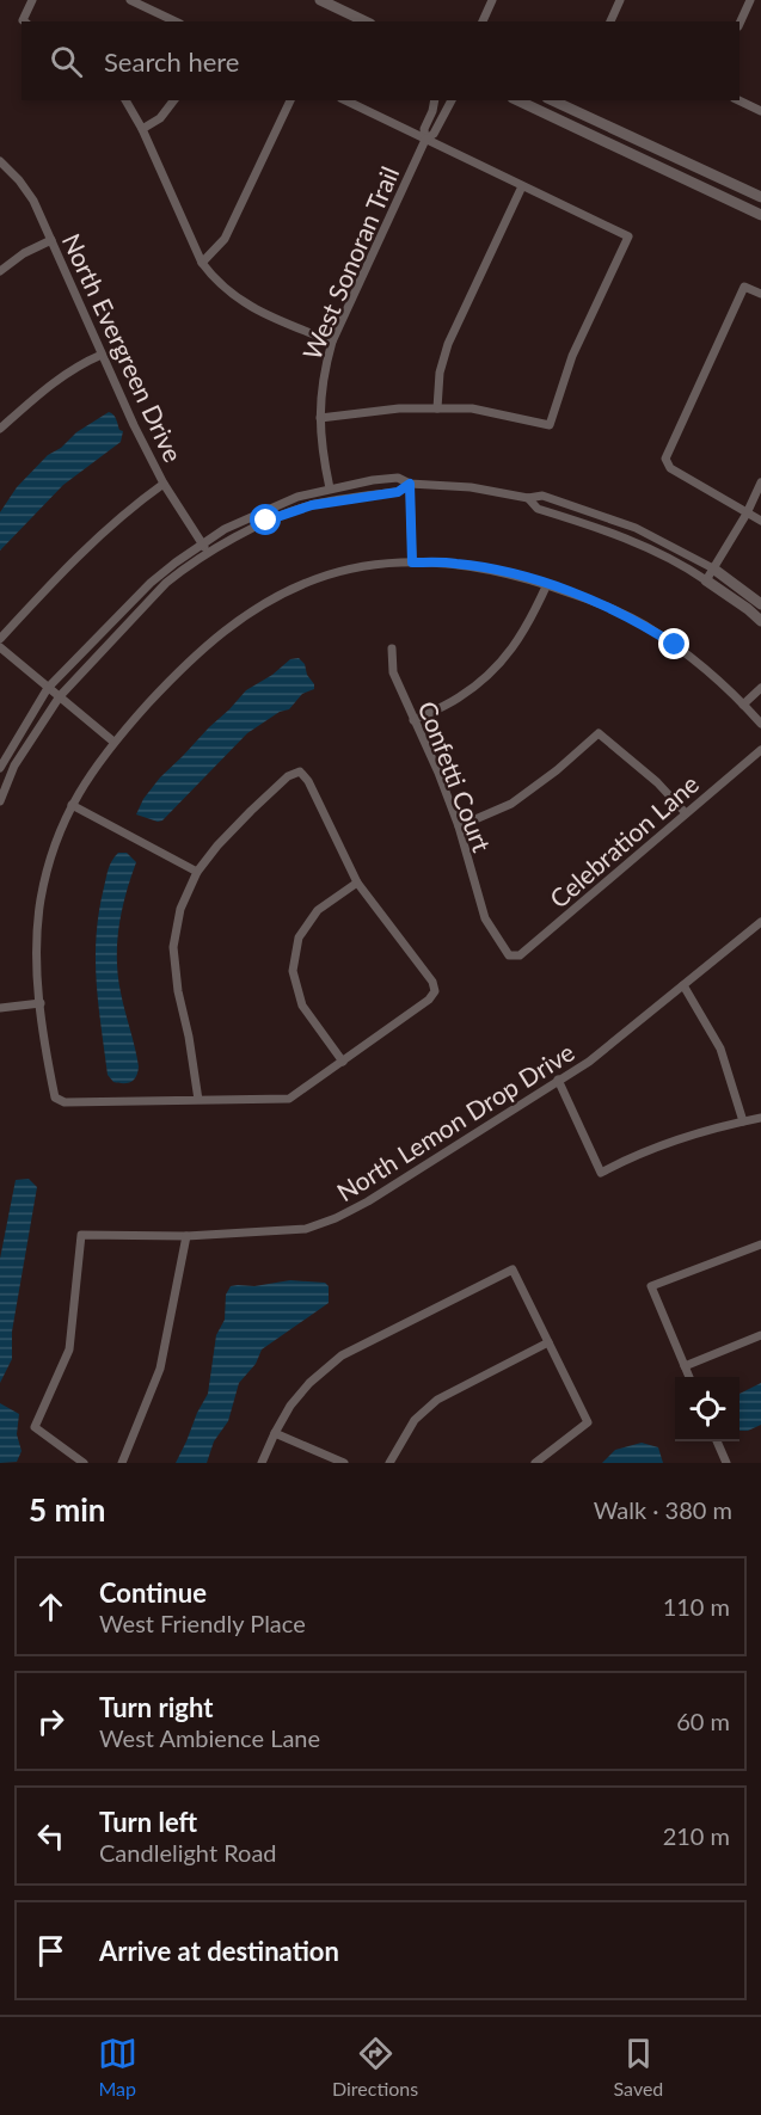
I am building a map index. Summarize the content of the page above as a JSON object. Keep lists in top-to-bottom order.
{
  "streets": {
    "street": [
      "West Sonoran Trail",
      "North Evergreen Drive",
      "Confetti Court",
      "Celebration Lane",
      "North Lemon Drop Drive"
    ]
  },
  "crossings": [
    ["Confetti Court", "Celebration Lane"]
  ],
  "page": {
    "search": "Search here",
    "heading": ["5 min", "Walk · 380 m"],
    "list": [
      ["Continue", "West Friendly Place", "110 m"],
      ["Turn right", "West Ambience Lane", "60 m"],
      ["Turn left", "Candlelight Road", "210 m"],
      "Arrive at destination"
    ],
    "nav": ["Map", "Directions", "Saved"]
  }
}
